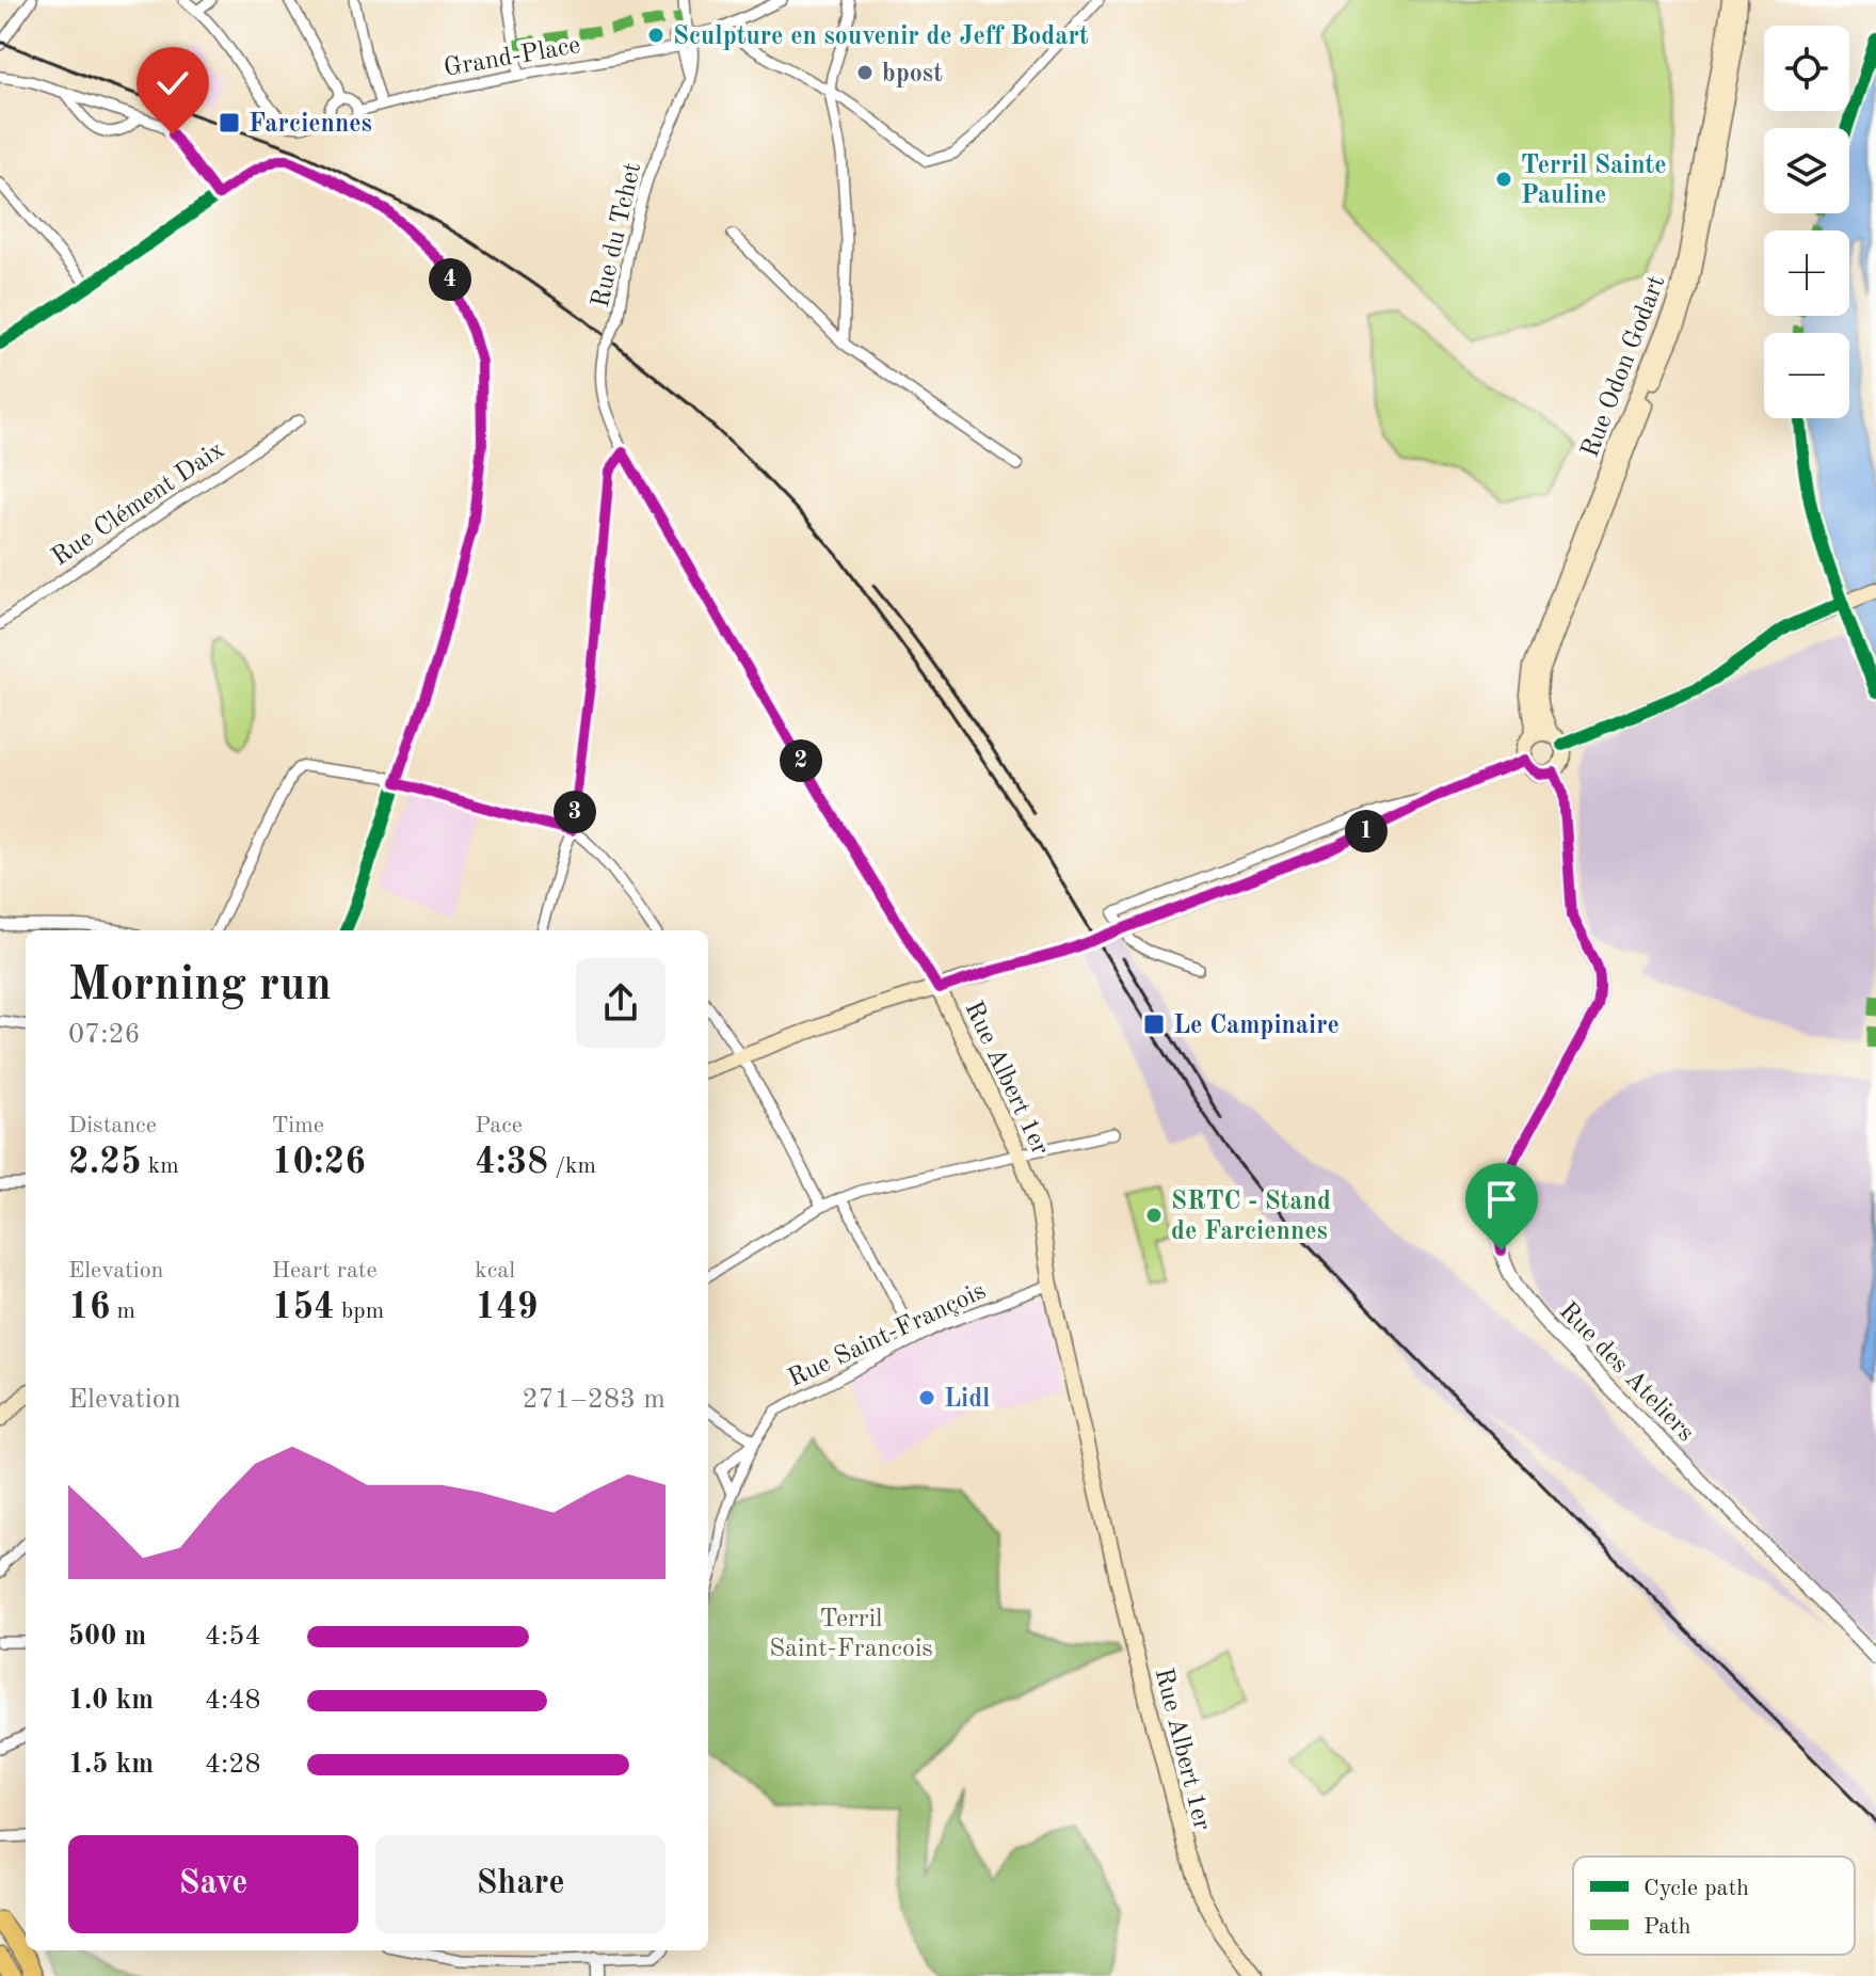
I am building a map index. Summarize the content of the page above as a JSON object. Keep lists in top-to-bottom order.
{
  "streets": {
    "main road": ["Rue Odon Godart", "Rue Albert 1er"],
    "street": [
      "Grand-Place",
      "Rue du Tchet",
      "Rue Clément Daix",
      "Rue Saint-François",
      "Rue des Ateliers"
    ]
  },
  "crossings": [
    ["Grand-Place", "Rue du Tchet"],
    ["Rue du Tchet", "Rue Albert 1er"],
    ["Rue Odon Godart", "Rue des Ateliers"],
    ["Rue Albert 1er", "Rue Saint-François"]
  ],
  "parks": ["Terril Saint-Francois"],
  "places": {
    "other": [
      "Sculpture en souvenir de Jeff Bodart",
      "bpost",
      "Terril Sainte Pauline",
      "SRTC - Stand de Farciennes",
      "Lidl"
    ],
    "transit": ["Farciennes", "Le Campinaire"]
  },
  "legend": ["Cycle path", "Path"],
  "page": {
    "map_buttons": ["+", "−"],
    "pins": [
      "4",
      "2",
      "3",
      "1"
    ],
    "heading": ["Morning run", "07:26"],
    "stats": [
      ["Distance", "2.25 km"],
      ["Time", "10:26"],
      ["Pace", "4:38 /km"],
      ["Elevation", "16 m"],
      ["Heart rate", "154 bpm"],
      ["kcal", "149"]
    ],
    "chart": ["Elevation", "271–283 m"],
    "list": [
      {
        "name": "500 m",
        "note": "4:54"
      },
      {
        "name": "1.0 km",
        "note": "4:48"
      },
      {
        "name": "1.5 km",
        "note": "4:28"
      }
    ],
    "buttons": ["Save", "Share"]
  }
}
